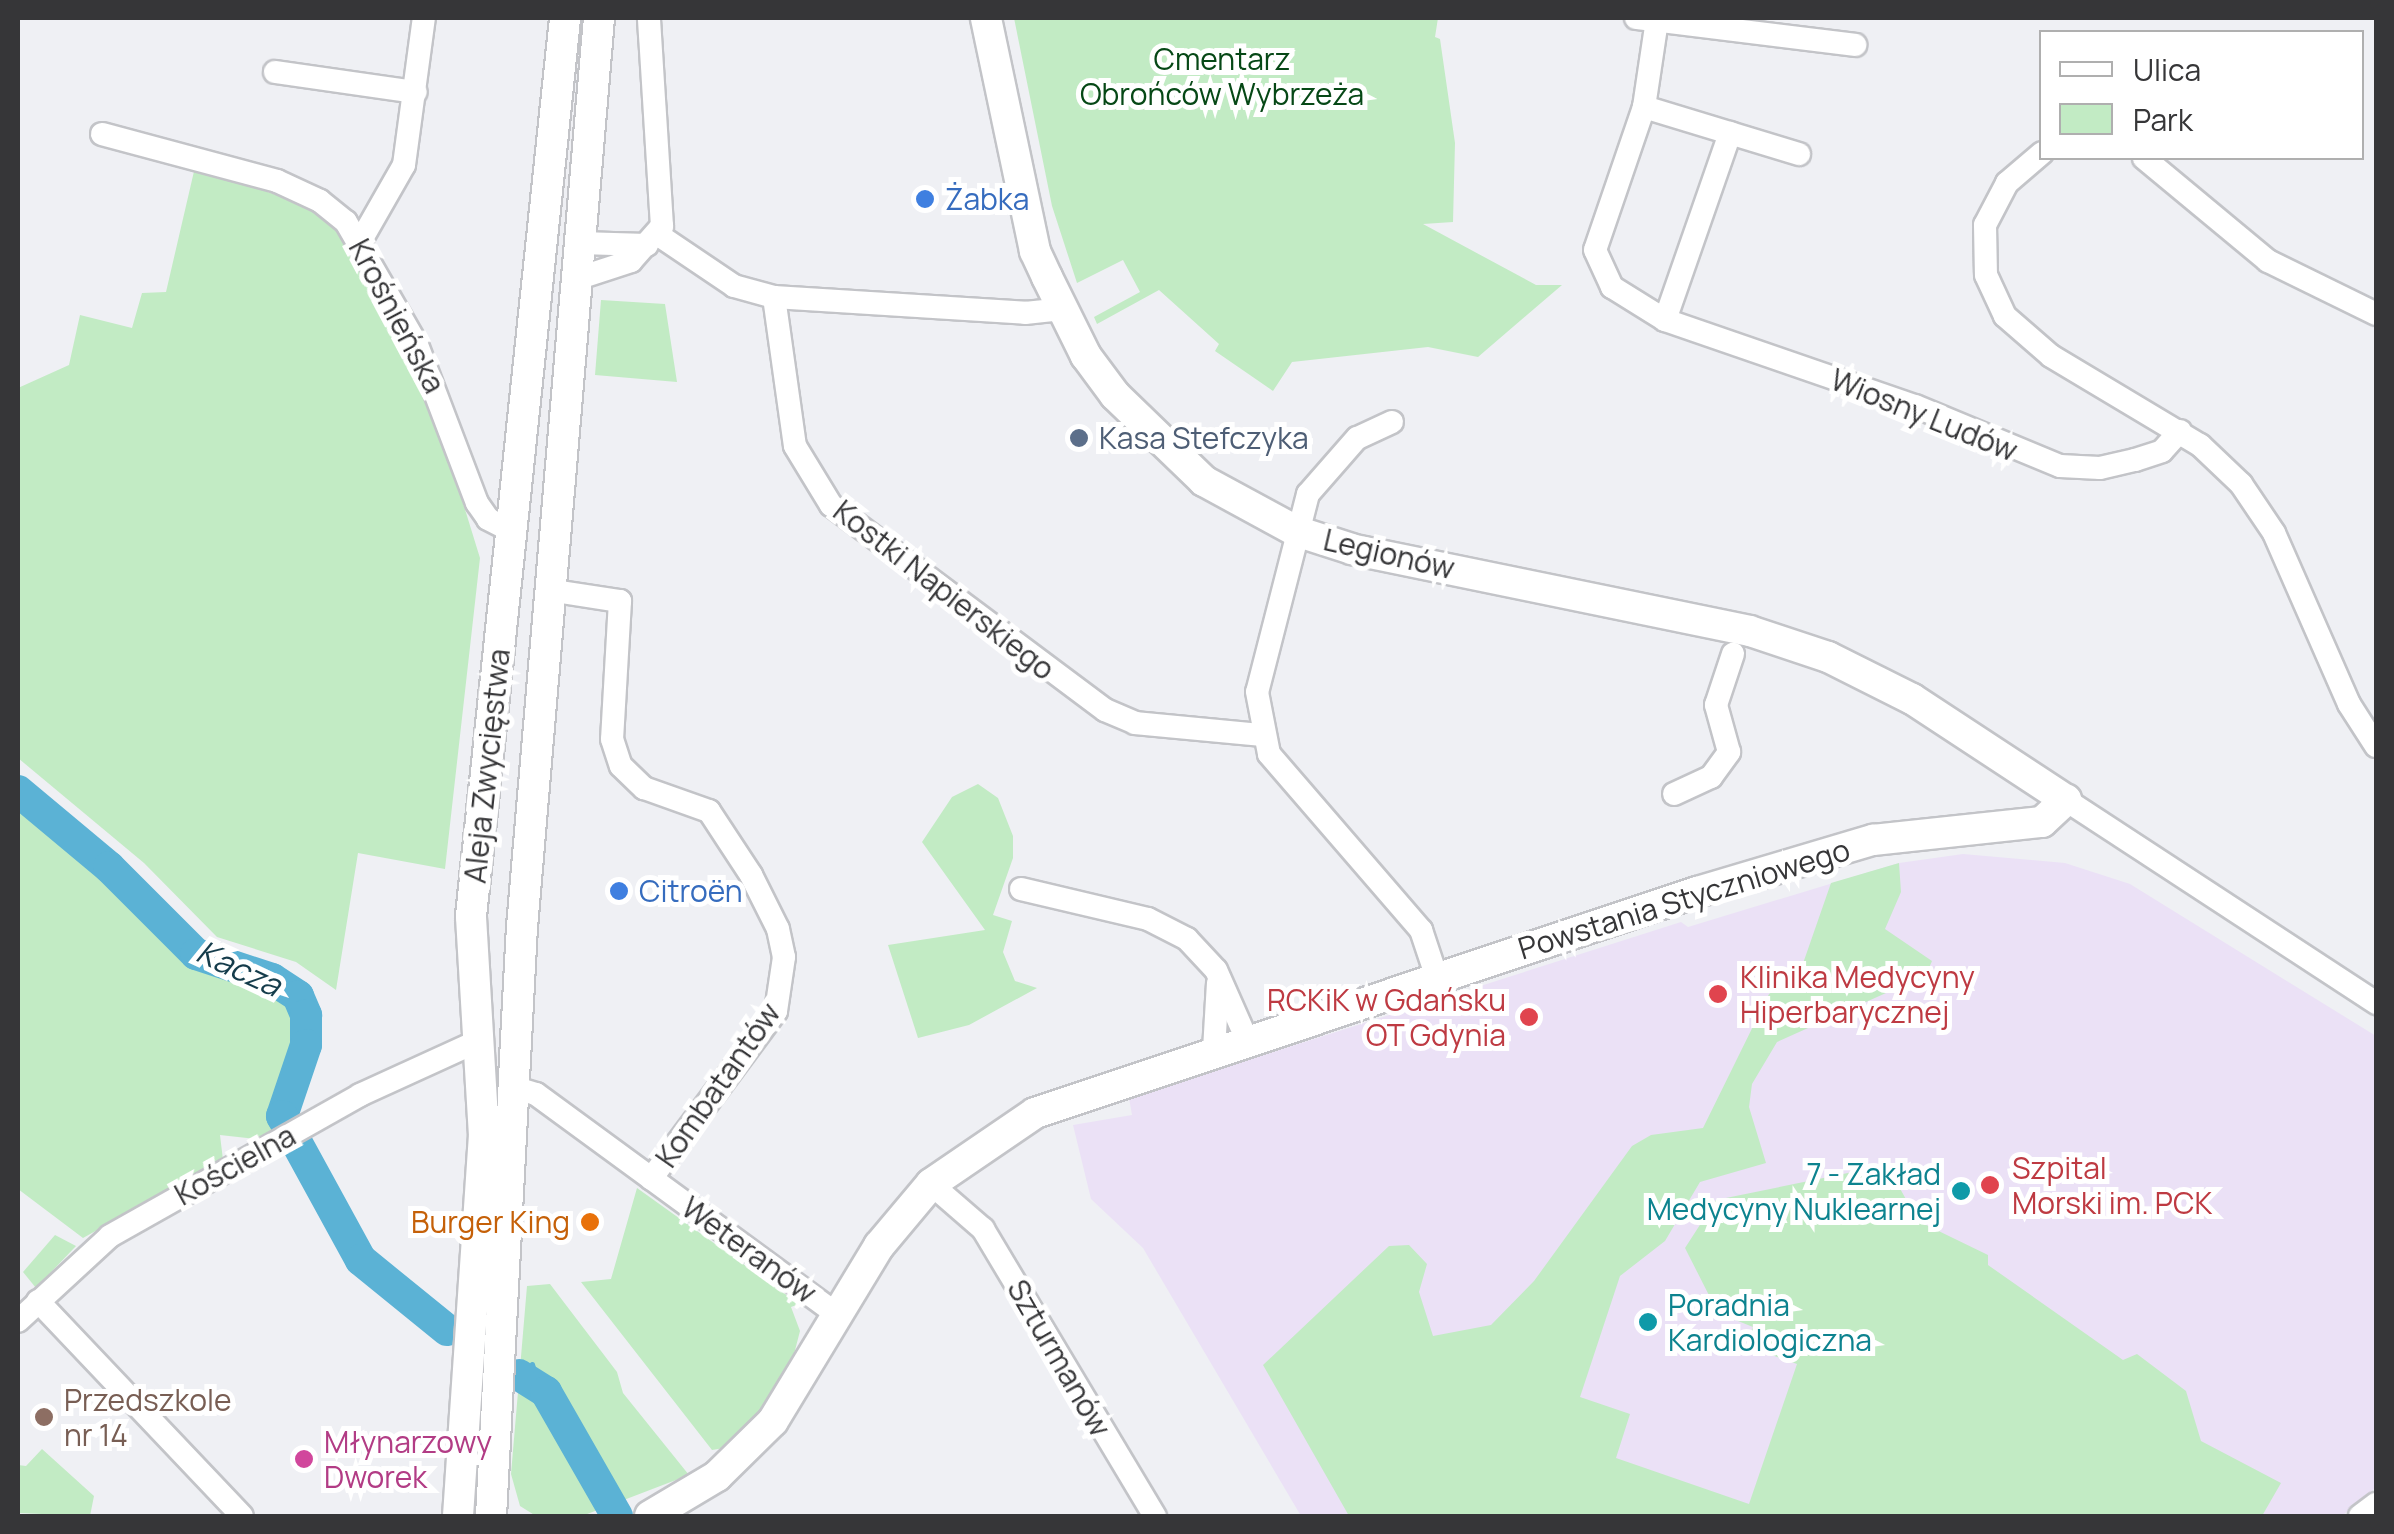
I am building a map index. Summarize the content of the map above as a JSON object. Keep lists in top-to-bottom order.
{
  "streets": {
    "street": [
      "Krośnieńska",
      "Wiosny Ludów",
      "Legionów",
      "Kostki Napierskiego",
      "Aleja Zwycięstwa",
      "Powstania Styczniowego",
      "Kombatantów",
      "Kościelna",
      "Weteranów",
      "Szturmanów"
    ]
  },
  "crossings": [
    ["Krośnieńska", "Aleja Zwycięstwa"],
    ["Legionów", "Powstania Styczniowego"],
    ["Aleja Zwycięstwa", "Kombatantów"],
    ["Aleja Zwycięstwa", "Kościelna"],
    ["Aleja Zwycięstwa", "Weteranów"],
    ["Powstania Styczniowego", "Weteranów"],
    ["Powstania Styczniowego", "Szturmanów"],
    ["Kombatantów", "Weteranów"]
  ],
  "water": ["Kacza"],
  "parks": ["Cmentarz Obrońców Wybrzeża"],
  "places": [
    "Żabka",
    "Kasa Stefczyka",
    "Citroën",
    "Klinika Medycyny Hiperbarycznej",
    "RCKiK w Gdańsku OT Gdynia",
    "Szpital Morski im. PCK",
    "7 - Zakład Medycyny Nuklearnej",
    "Burger King",
    "Poradnia Kardiologiczna",
    "Przedszkole nr 14",
    "Młynarzowy Dworek"
  ],
  "legend": ["Ulica", "Park"]
}
